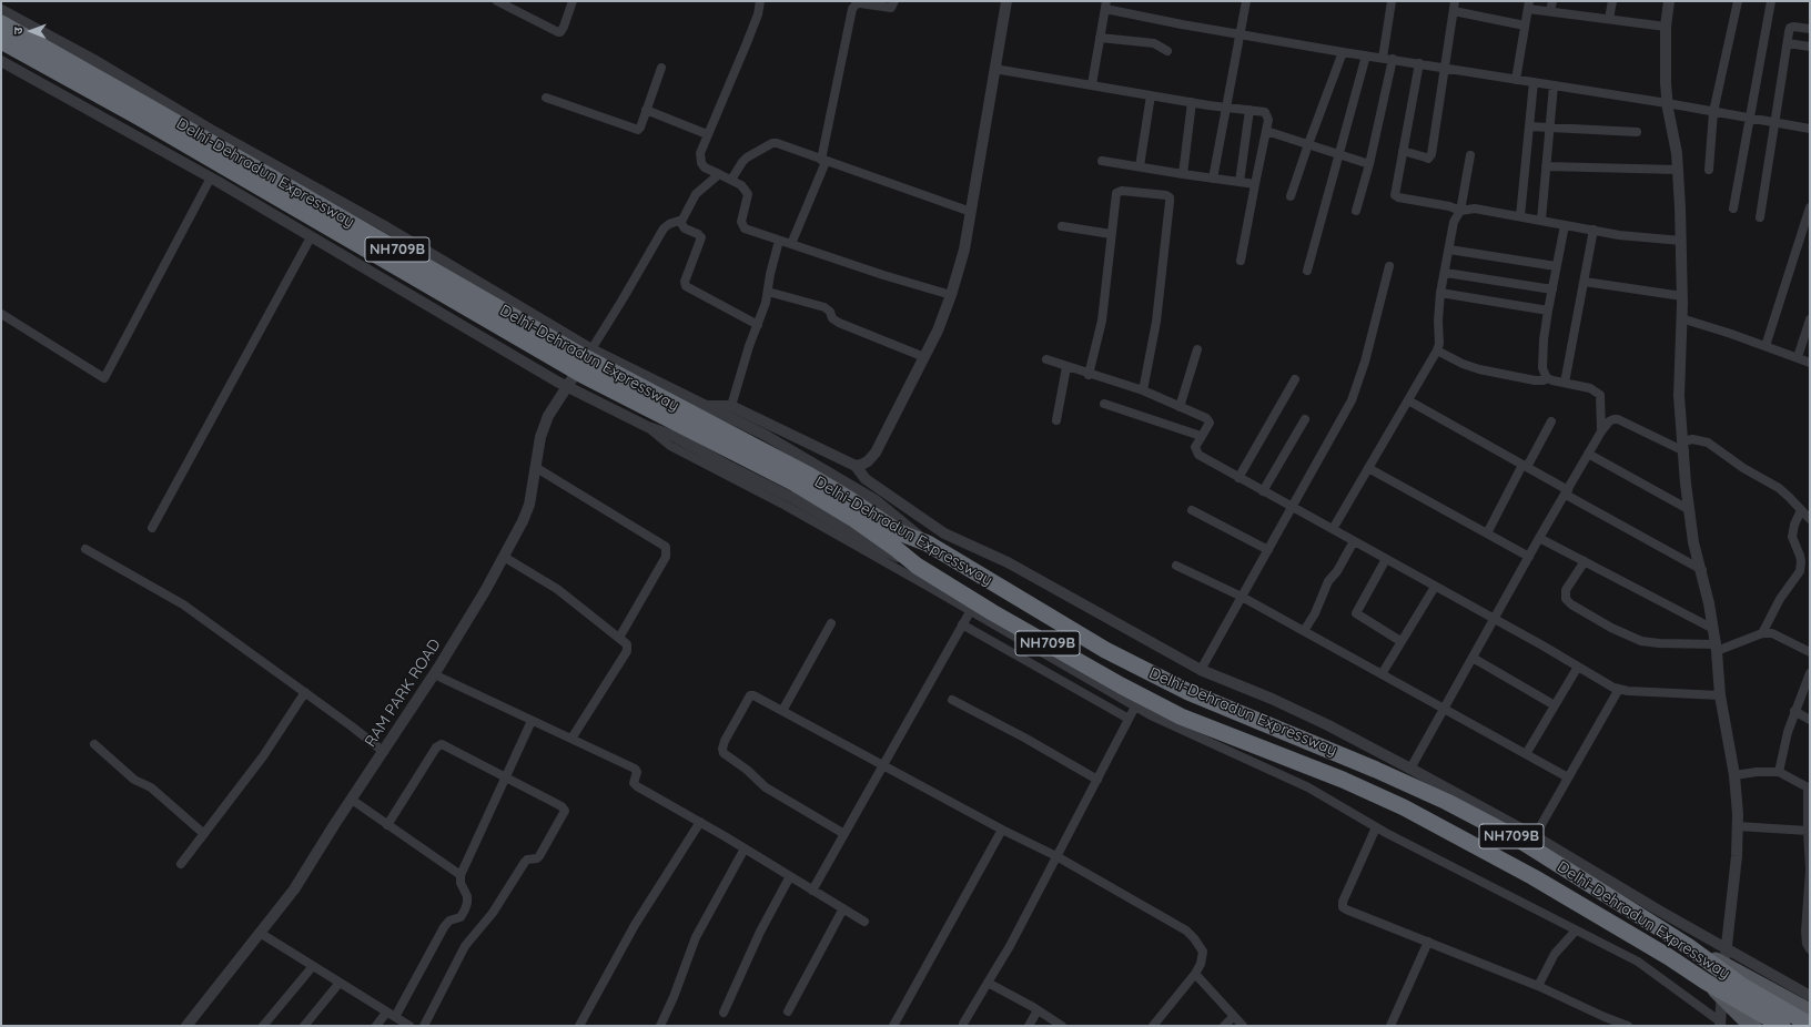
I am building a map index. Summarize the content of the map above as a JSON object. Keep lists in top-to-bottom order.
{
  "streets": {
    "highway": ["Delhi-Dehradun Expressway", "NH709B"],
    "street": ["RAM PARK ROAD"]
  },
  "north": "left"
}
